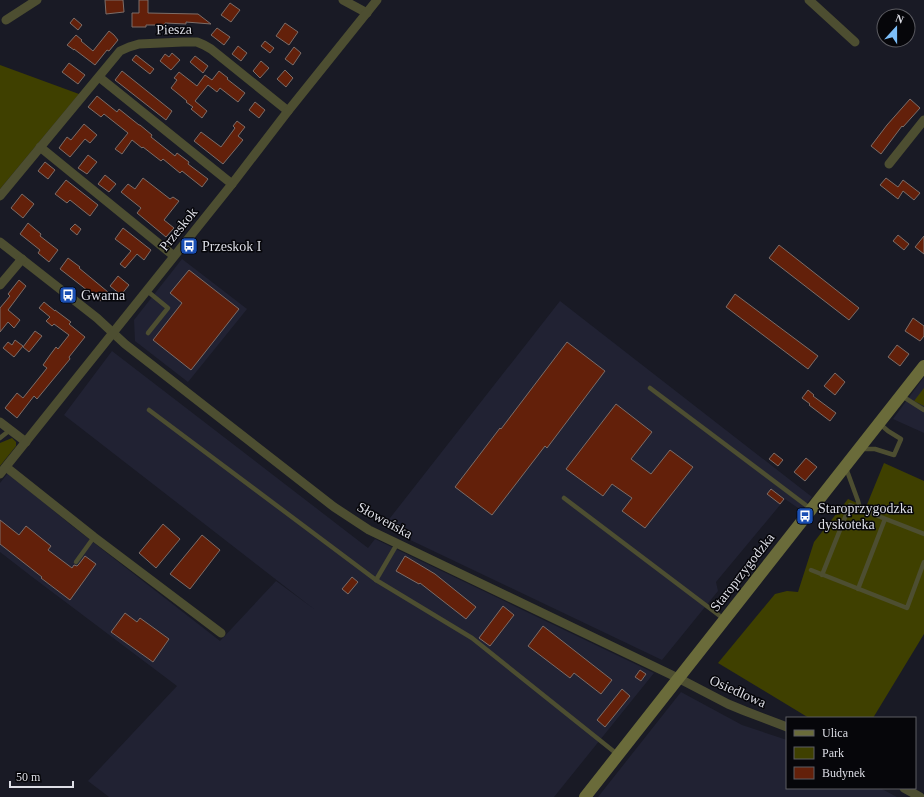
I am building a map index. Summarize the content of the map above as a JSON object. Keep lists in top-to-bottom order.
{
  "streets": {
    "street": [
      "Piesza",
      "Przeskok",
      "Słoweńska",
      "Staroprzygodzka",
      "Osiedlowa"
    ]
  },
  "crossings": [
    ["Piesza", "Przeskok"],
    ["Przeskok", "Słoweńska"],
    ["Słoweńska", "Staroprzygodzka"],
    ["Słoweńska", "Osiedlowa"],
    ["Staroprzygodzka", "Osiedlowa"]
  ],
  "places": {
    "bus stop": ["Przeskok I", "Gwarna", "Staroprzygodzka dyskoteka"]
  },
  "legend": ["Ulica", "Park", "Budynek"],
  "scale_bar": "50 m",
  "north": "top"
}
